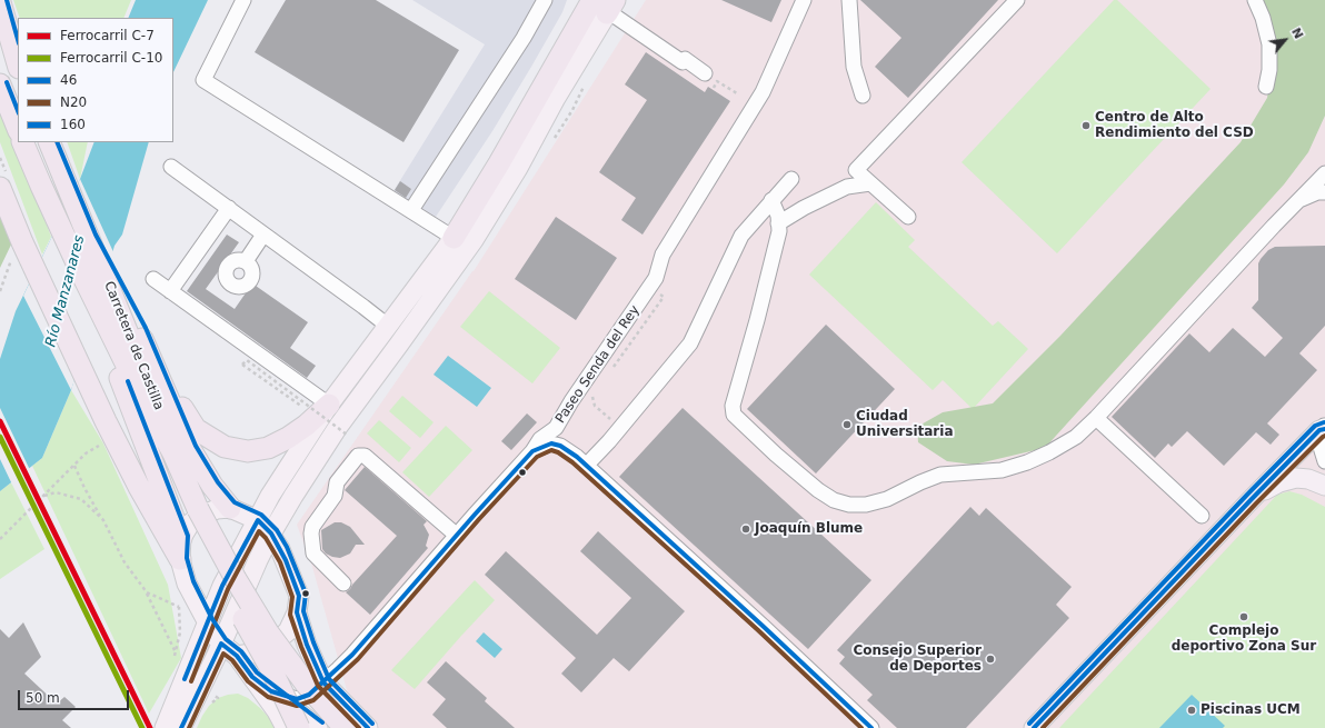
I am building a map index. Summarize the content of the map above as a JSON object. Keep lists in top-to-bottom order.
{
  "streets": {
    "highway": ["Carretera de Castilla"],
    "street": ["Paseo Senda del Rey"]
  },
  "water": ["Río Manzanares"],
  "places": [
    "Centro de Alto Rendimiento del CSD",
    "Ciudad Universitaria",
    "Joaquín Blume",
    "Complejo deportivo Zona Sur",
    "Consejo Superior de Deportes",
    "Piscinas UCM"
  ],
  "lines": [
    "transit line 160",
    "rail line C-7",
    "transit line 46",
    "transit line N20",
    "rail line C-10"
  ],
  "legend": [
    "Ferrocarril C-7",
    "Ferrocarril C-10",
    "46",
    "N20",
    "160"
  ],
  "scale_bar": "50 m",
  "north": "top right"
}
